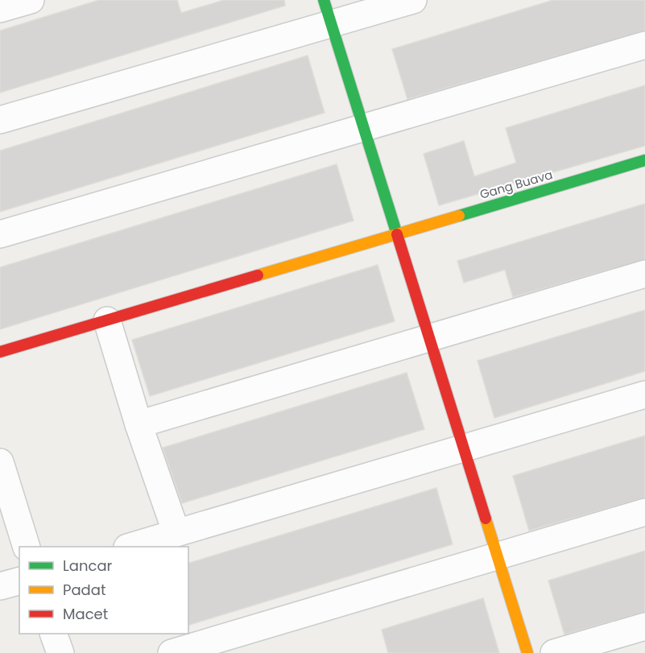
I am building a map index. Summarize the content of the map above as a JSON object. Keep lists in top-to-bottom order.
{
  "streets": {
    "street": ["Gang Buava"]
  },
  "legend": ["Lancar", "Padat", "Macet"]
}
